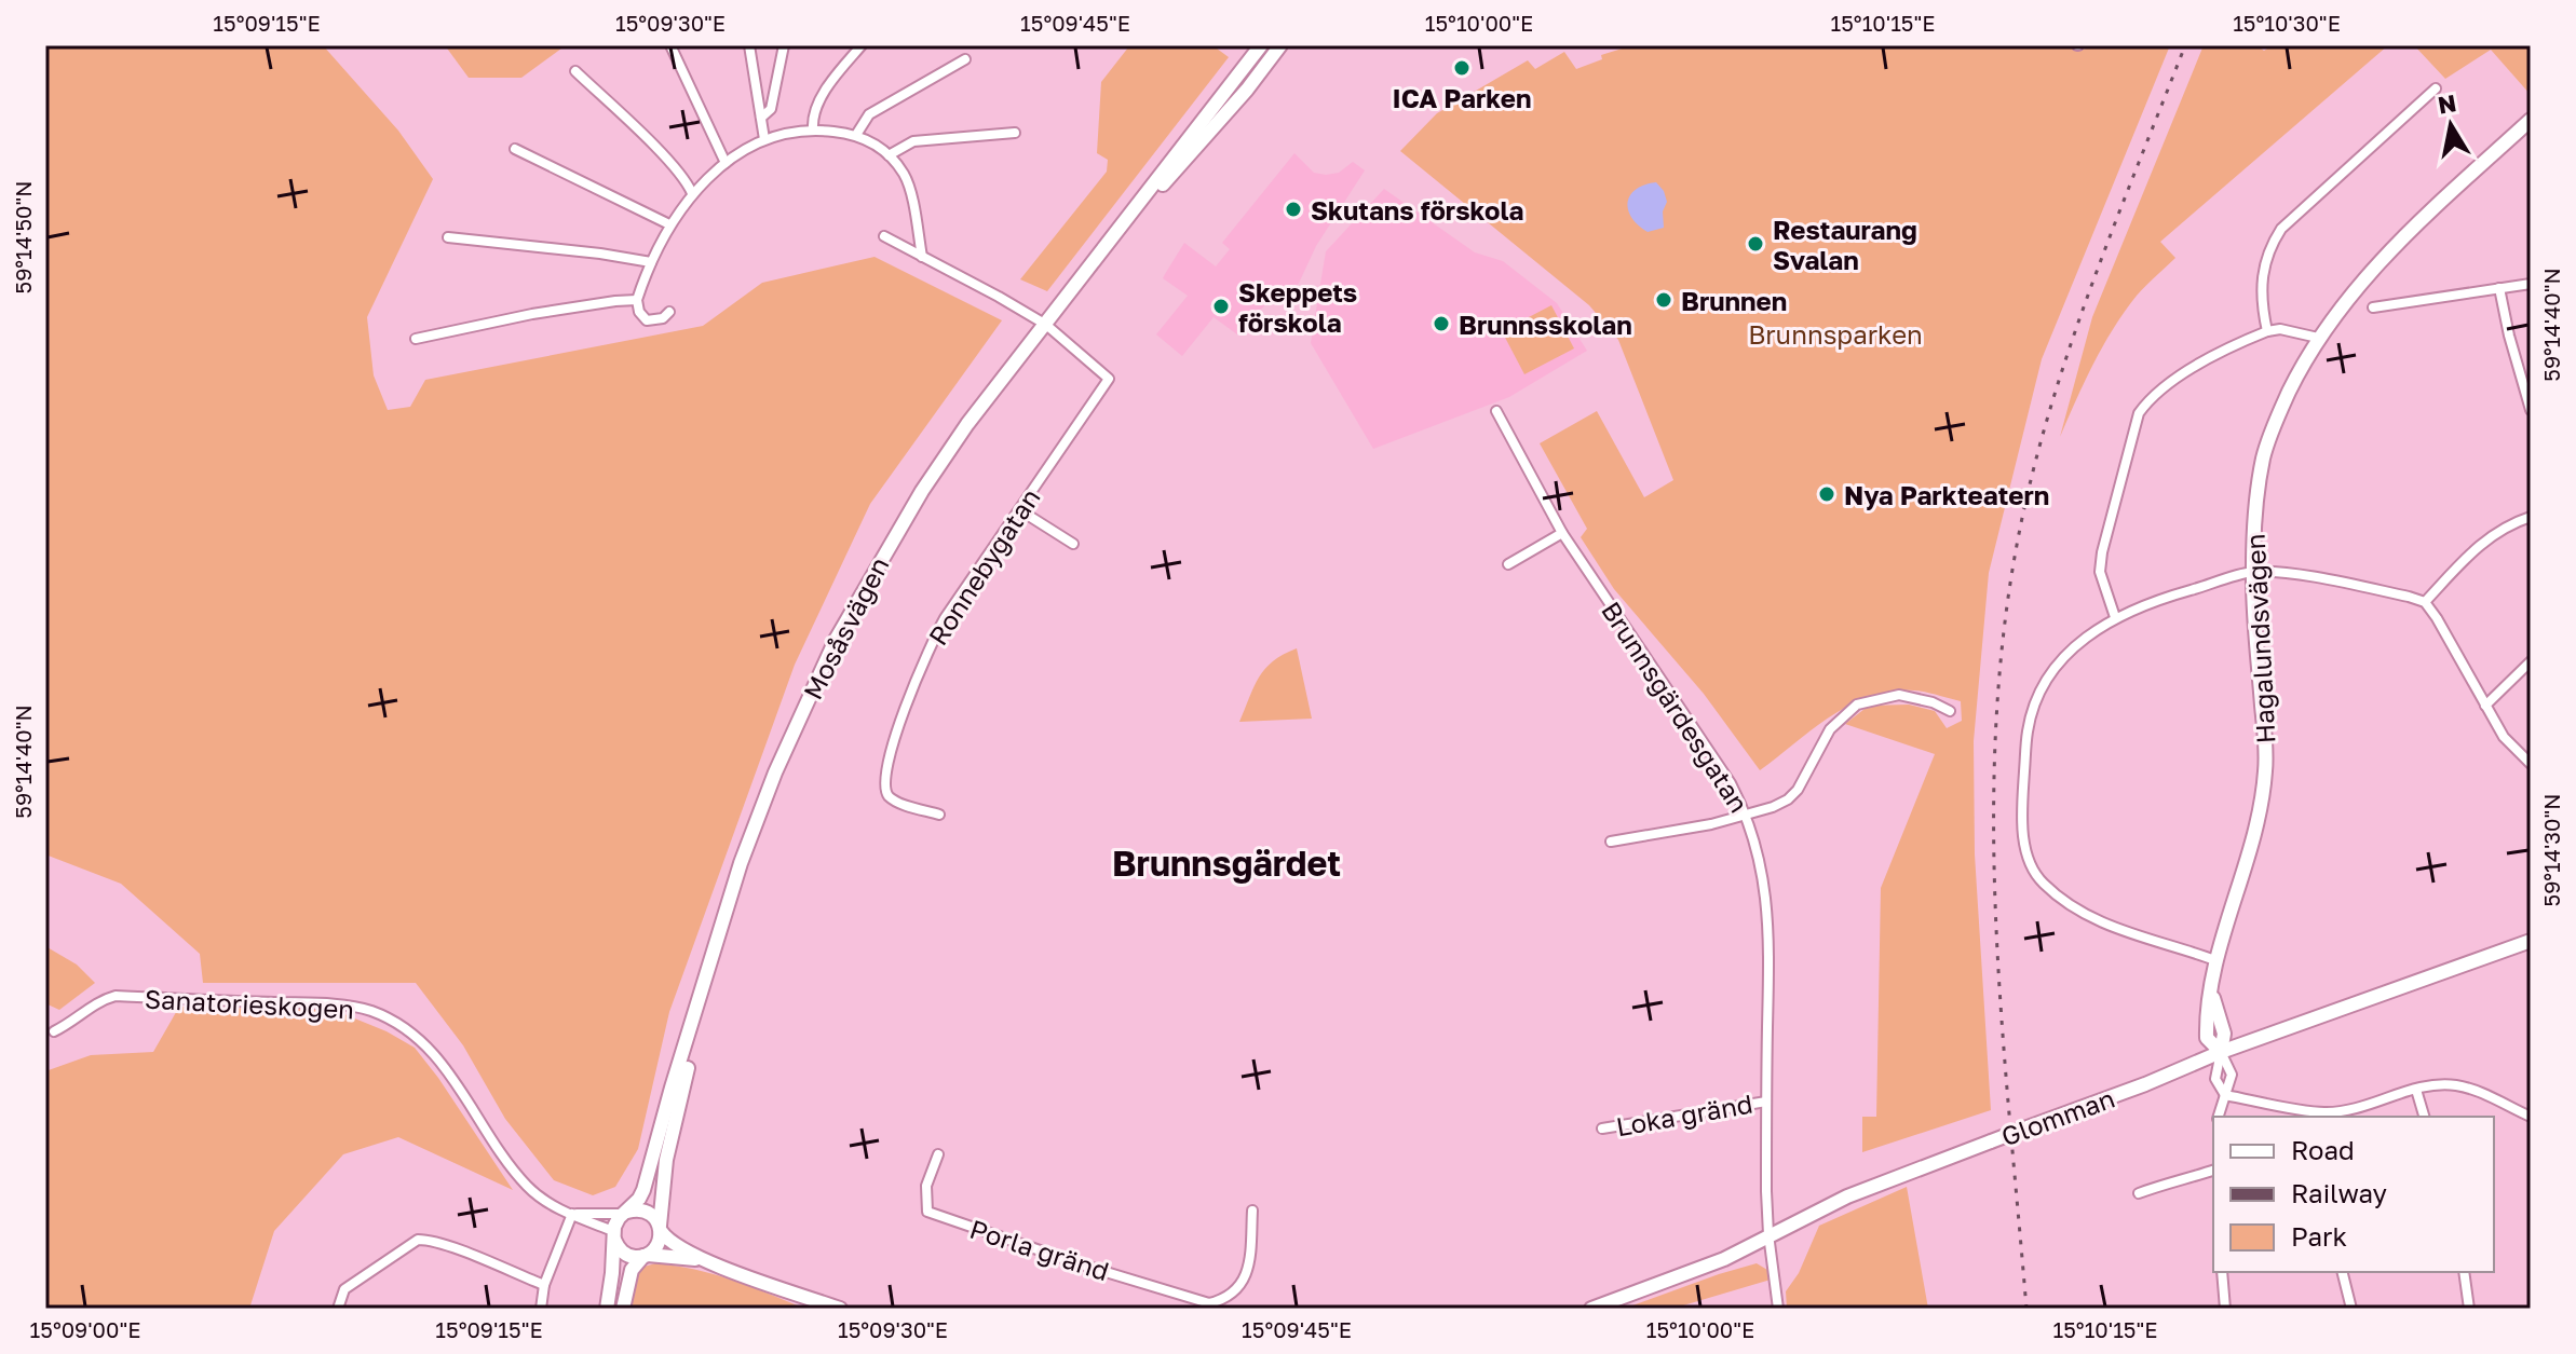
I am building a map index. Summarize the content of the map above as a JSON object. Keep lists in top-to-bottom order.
{
  "streets": {
    "street": [
      "Ronnebygatan",
      "Mosåsvägen",
      "Hagalundsvägen",
      "Brunnsgärdesgatan",
      "Sanatorieskogen",
      "Loka gränd",
      "Glomman",
      "Porla gränd"
    ]
  },
  "crossings": [
    ["Ronnebygatan", "Mosåsvägen"],
    ["Mosåsvägen", "Sanatorieskogen"],
    ["Hagalundsvägen", "Glomman"],
    ["Brunnsgärdesgatan", "Loka gränd"],
    ["Brunnsgärdesgatan", "Glomman"]
  ],
  "districts": ["Brunnsgärdet"],
  "parks": ["Brunnsparken"],
  "places": [
    "ICA Parken",
    "Skutans förskola",
    "Restaurang Svalan",
    "Brunnen",
    "Skeppets förskola",
    "Brunnsskolan",
    "Nya Parkteatern"
  ],
  "legend": ["Road", "Railway", "Park"],
  "north": "top",
  "coordinates": [
    "15°09'15\"E",
    "15°09'30\"E",
    "15°09'45\"E",
    "15°10'00\"E",
    "15°10'15\"E",
    "15°10'30\"E",
    "59°14'50\"N",
    "59°14'40\"N",
    "59°14'30\"N",
    "15°09'00\"E"
  ]
}
